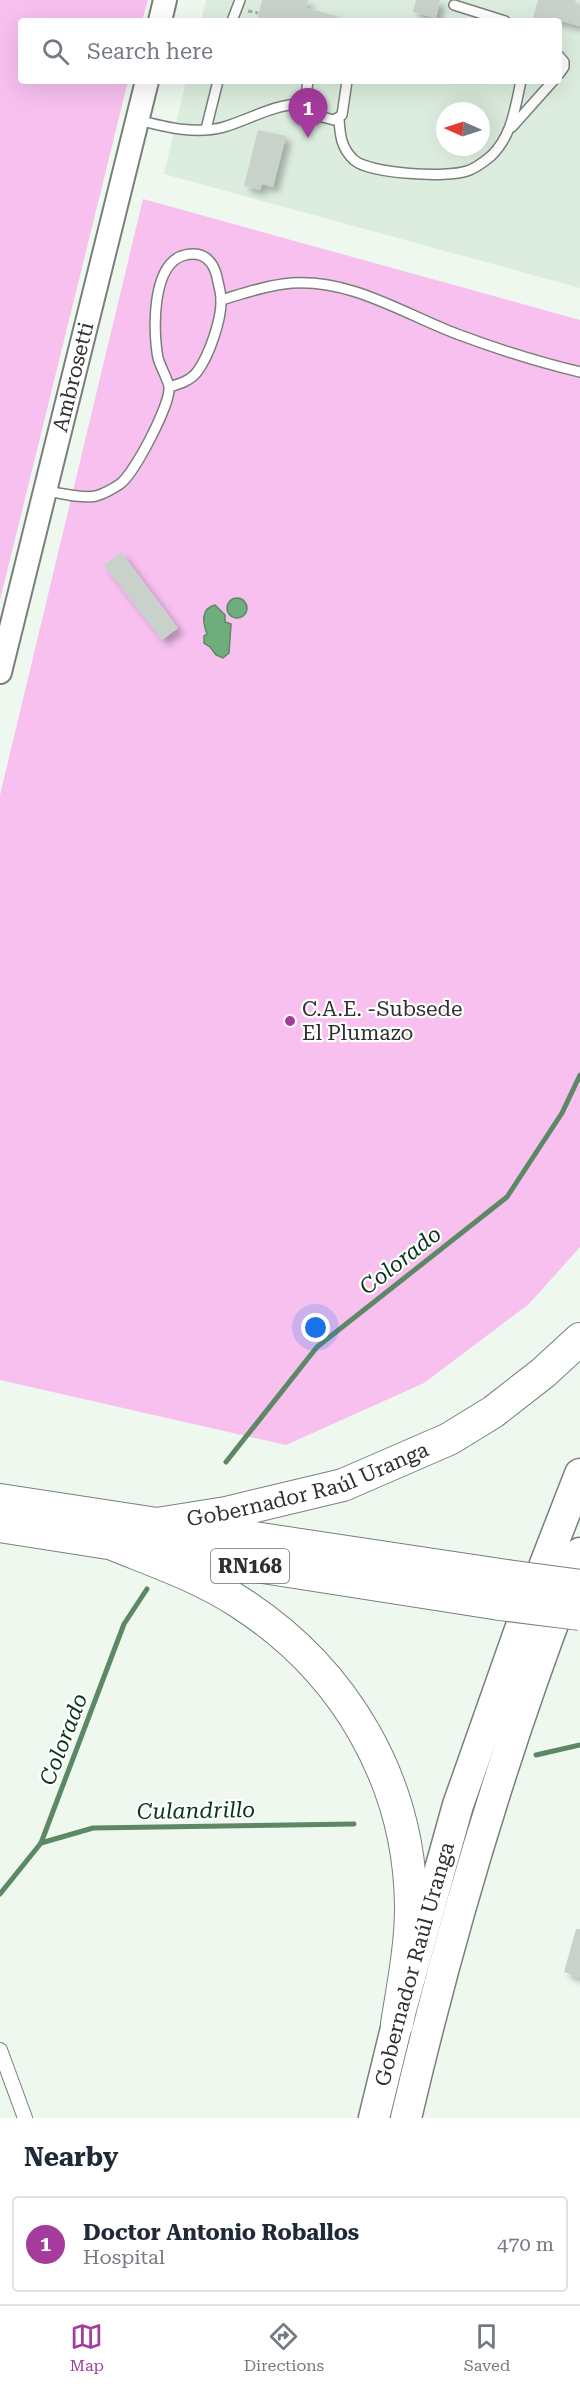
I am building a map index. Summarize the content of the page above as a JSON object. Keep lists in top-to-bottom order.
{
  "streets": {
    "highway": ["Gobernador Raúl Uranga", "RN168"],
    "street": ["Ambrosetti"]
  },
  "water": ["Colorado", "Culandrillo"],
  "places": ["C.A.E. -Subsede El Plumazo"],
  "north": "left",
  "page": {
    "search": "Search here",
    "pins": "1",
    "heading": "Nearby",
    "list": [
      {
        "mark": "1",
        "name": "Doctor Antonio Roballos",
        "note": "Hospital",
        "value": "470 m"
      }
    ],
    "nav": ["Map", "Directions", "Saved"]
  }
}
